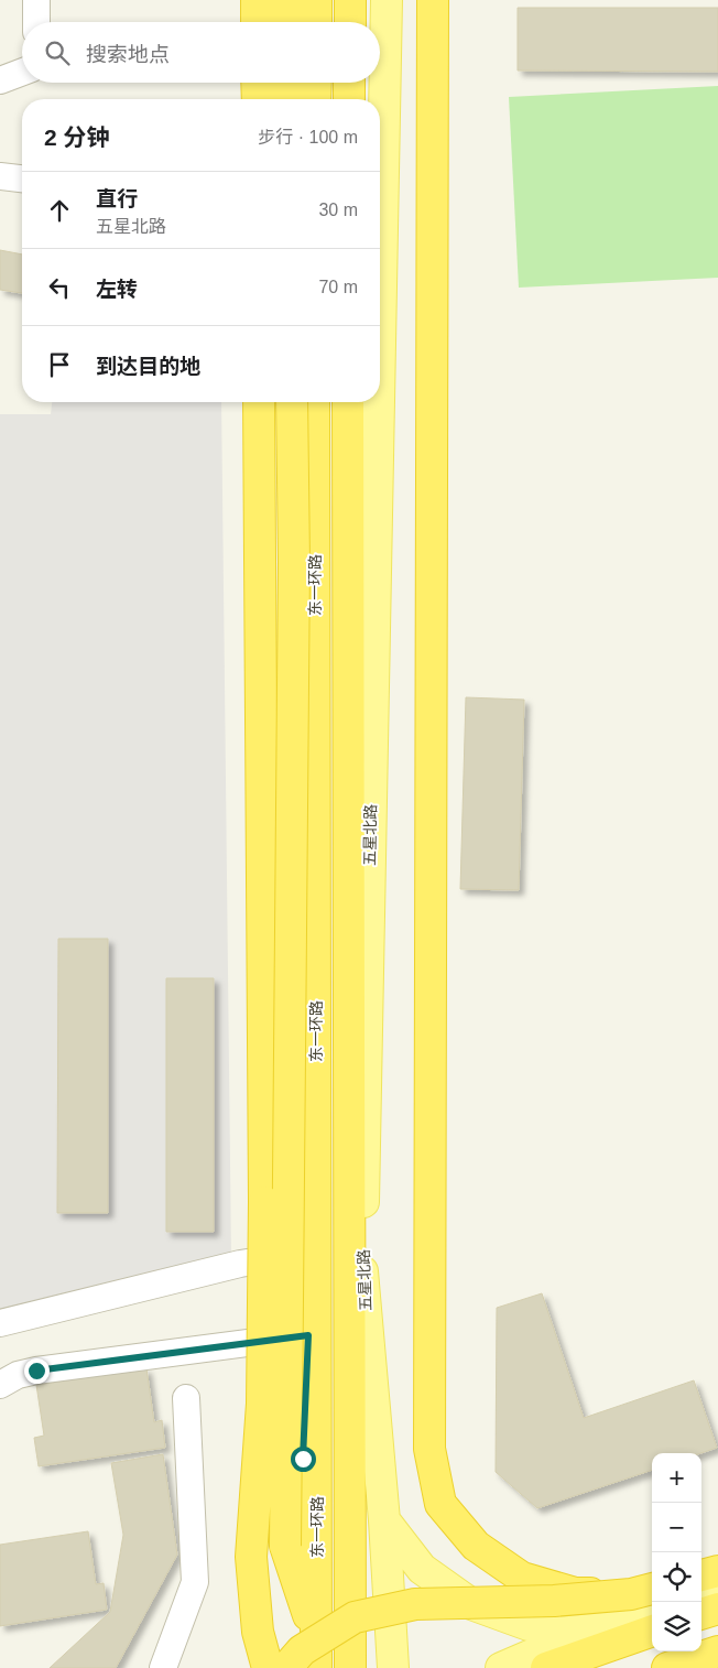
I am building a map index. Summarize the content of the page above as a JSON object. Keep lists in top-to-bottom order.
{
  "streets": {
    "highway": ["东一环路"],
    "main road": ["五星北路"]
  },
  "page": {
    "search": "搜索地点",
    "heading": ["2 分钟", "步行 · 100 m"],
    "list": [
      ["直行", "五星北路", "30 m"],
      ["左转", "70 m"],
      "到达目的地"
    ],
    "map_buttons": ["+", "−"]
  }
}
